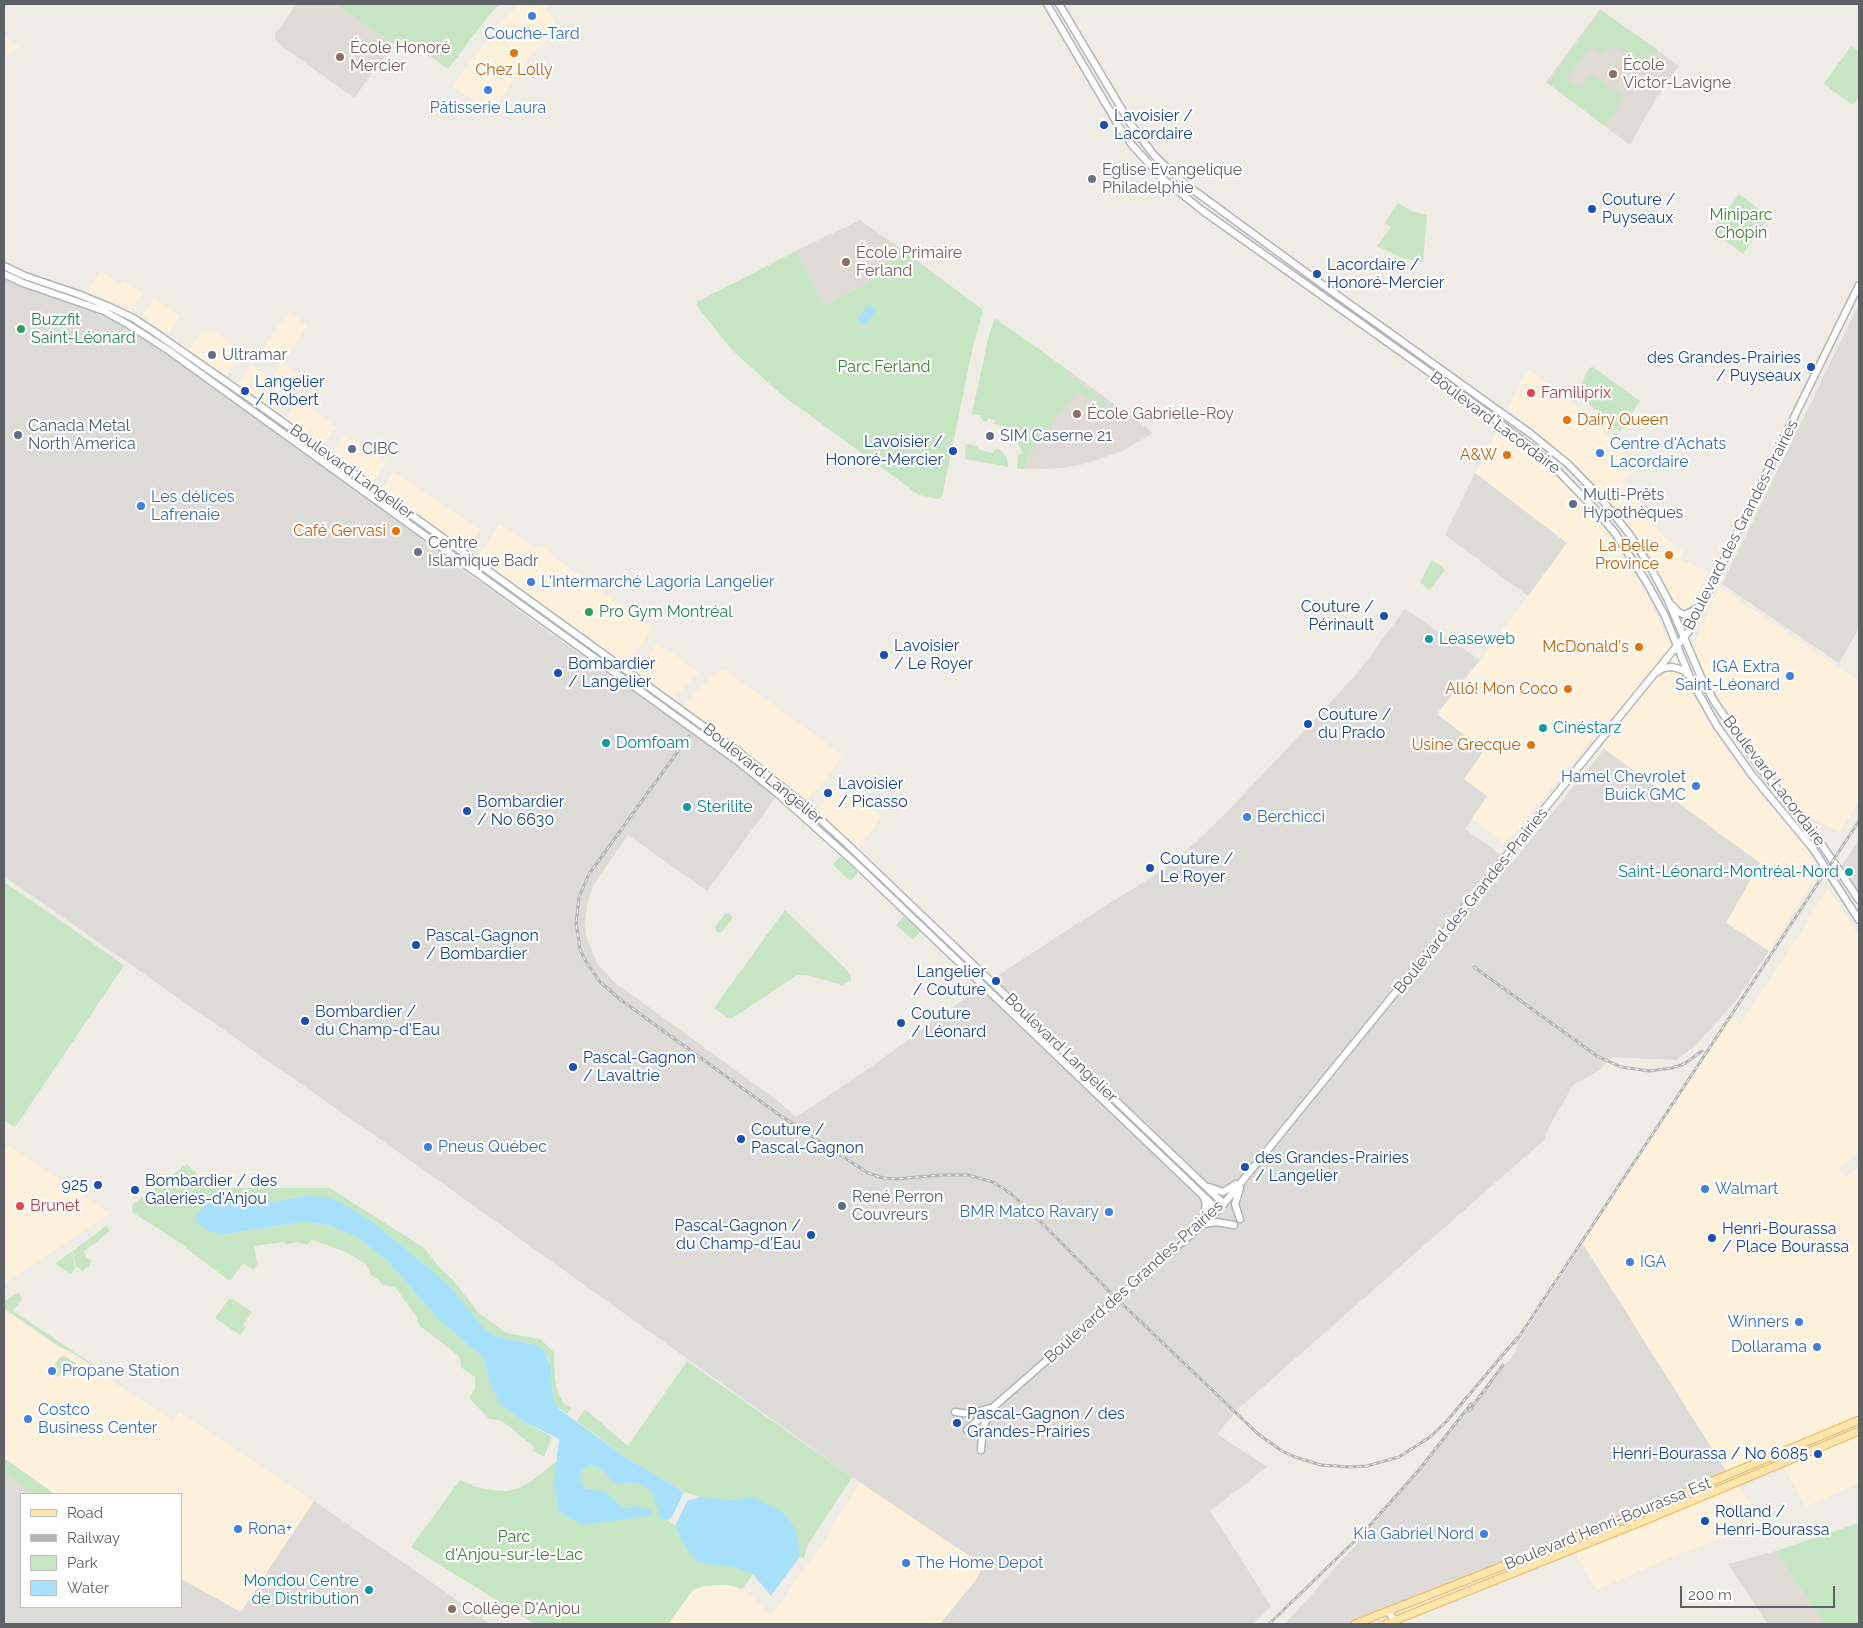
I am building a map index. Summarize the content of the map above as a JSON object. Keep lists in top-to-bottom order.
{
  "streets": {
    "main road": [
      "Boulevard Lacordaire",
      "Boulevard Langelier",
      "Boulevard des Grandes-Prairies",
      "Boulevard Henri-Bourassa Est"
    ]
  },
  "crossings": [
    ["Boulevard Lacordaire", "Boulevard des Grandes-Prairies"],
    ["Boulevard Langelier", "Boulevard des Grandes-Prairies"]
  ],
  "parks": ["Miniparc Chopin", "Parc Ferland", "Parc d'Anjou-sur-le-Lac"],
  "places": [
    "Couche-Tard",
    "Chez Lolly",
    "École Honoré Mercier",
    "École Victor-Lavigne",
    "Pâtisserie Laura",
    "Lavoisier / Lacordaire",
    "Eglise Evangelique Philadelphie",
    "Couture / Puyseaux",
    "École Primaire Ferland",
    "Lacordaire / Honoré-Mercier",
    "Buzzfit Saint-Léonard",
    "Ultramar",
    "des Grandes-Prairies / Puyseaux",
    "Langelier / Robert",
    "Familiprix",
    "École Gabrielle-Roy",
    "Dairy Queen",
    "Canada Metal North America",
    "SIM Caserne 21",
    "CIBC",
    "Lavoisier / Honoré-Mercier",
    "Centre d'Achats Lacordaire",
    "A&W",
    "Multi-Prêts Hypothèques",
    "Les délices Lafrenaie",
    "Café Gervasi",
    "Centre Islamique Badr",
    "La Belle Province",
    "L'Intermarché Lagoria Langelier",
    "Pro Gym Montréal",
    "Couture / Périnault",
    "Leaseweb",
    "McDonald's",
    "Lavoisier / Le Royer",
    "Bombardier / Langelier",
    "IGA Extra Saint-Léonard",
    "Allô! Mon Coco",
    "Couture / du Prado",
    "Cinéstarz",
    "Domfoam",
    "Usine Grecque",
    "Hamel Chevrolet Buick GMC",
    "Lavoisier / Picasso",
    "Sterilite",
    "Bombardier / No 6630",
    "Berchicci",
    "Couture / Le Royer",
    "Saint-Léonard-Montréal-Nord",
    "Pascal-Gagnon / Bombardier",
    "Langelier / Couture",
    "Bombardier / du Champ-d'Eau",
    "Couture / Léonard",
    "Pascal-Gagnon / Lavaltrie",
    "Couture / Pascal-Gagnon",
    "Pneus Québec",
    "des Grandes-Prairies / Langelier",
    "925",
    "Walmart",
    "Bombardier / des Galeries-d'Anjou",
    "Brunet",
    "René Perron Couvreurs",
    "BMR Matco Ravary",
    "Pascal-Gagnon / du Champ-d'Eau",
    "Henri-Bourassa / Place Bourassa",
    "IGA",
    "Winners",
    "Dollarama",
    "Propane Station",
    "Costco Business Center",
    "Pascal-Gagnon / des Grandes-Prairies",
    "Henri-Bourassa / No 6085",
    "Rolland / Henri-Bourassa",
    "Rona+",
    "Kia Gabriel Nord",
    "The Home Depot",
    "Mondou Centre de Distribution",
    "Collège D'Anjou"
  ],
  "legend": [
    "Road",
    "Railway",
    "Park",
    "Water"
  ],
  "scale_bar": "200 m"
}
